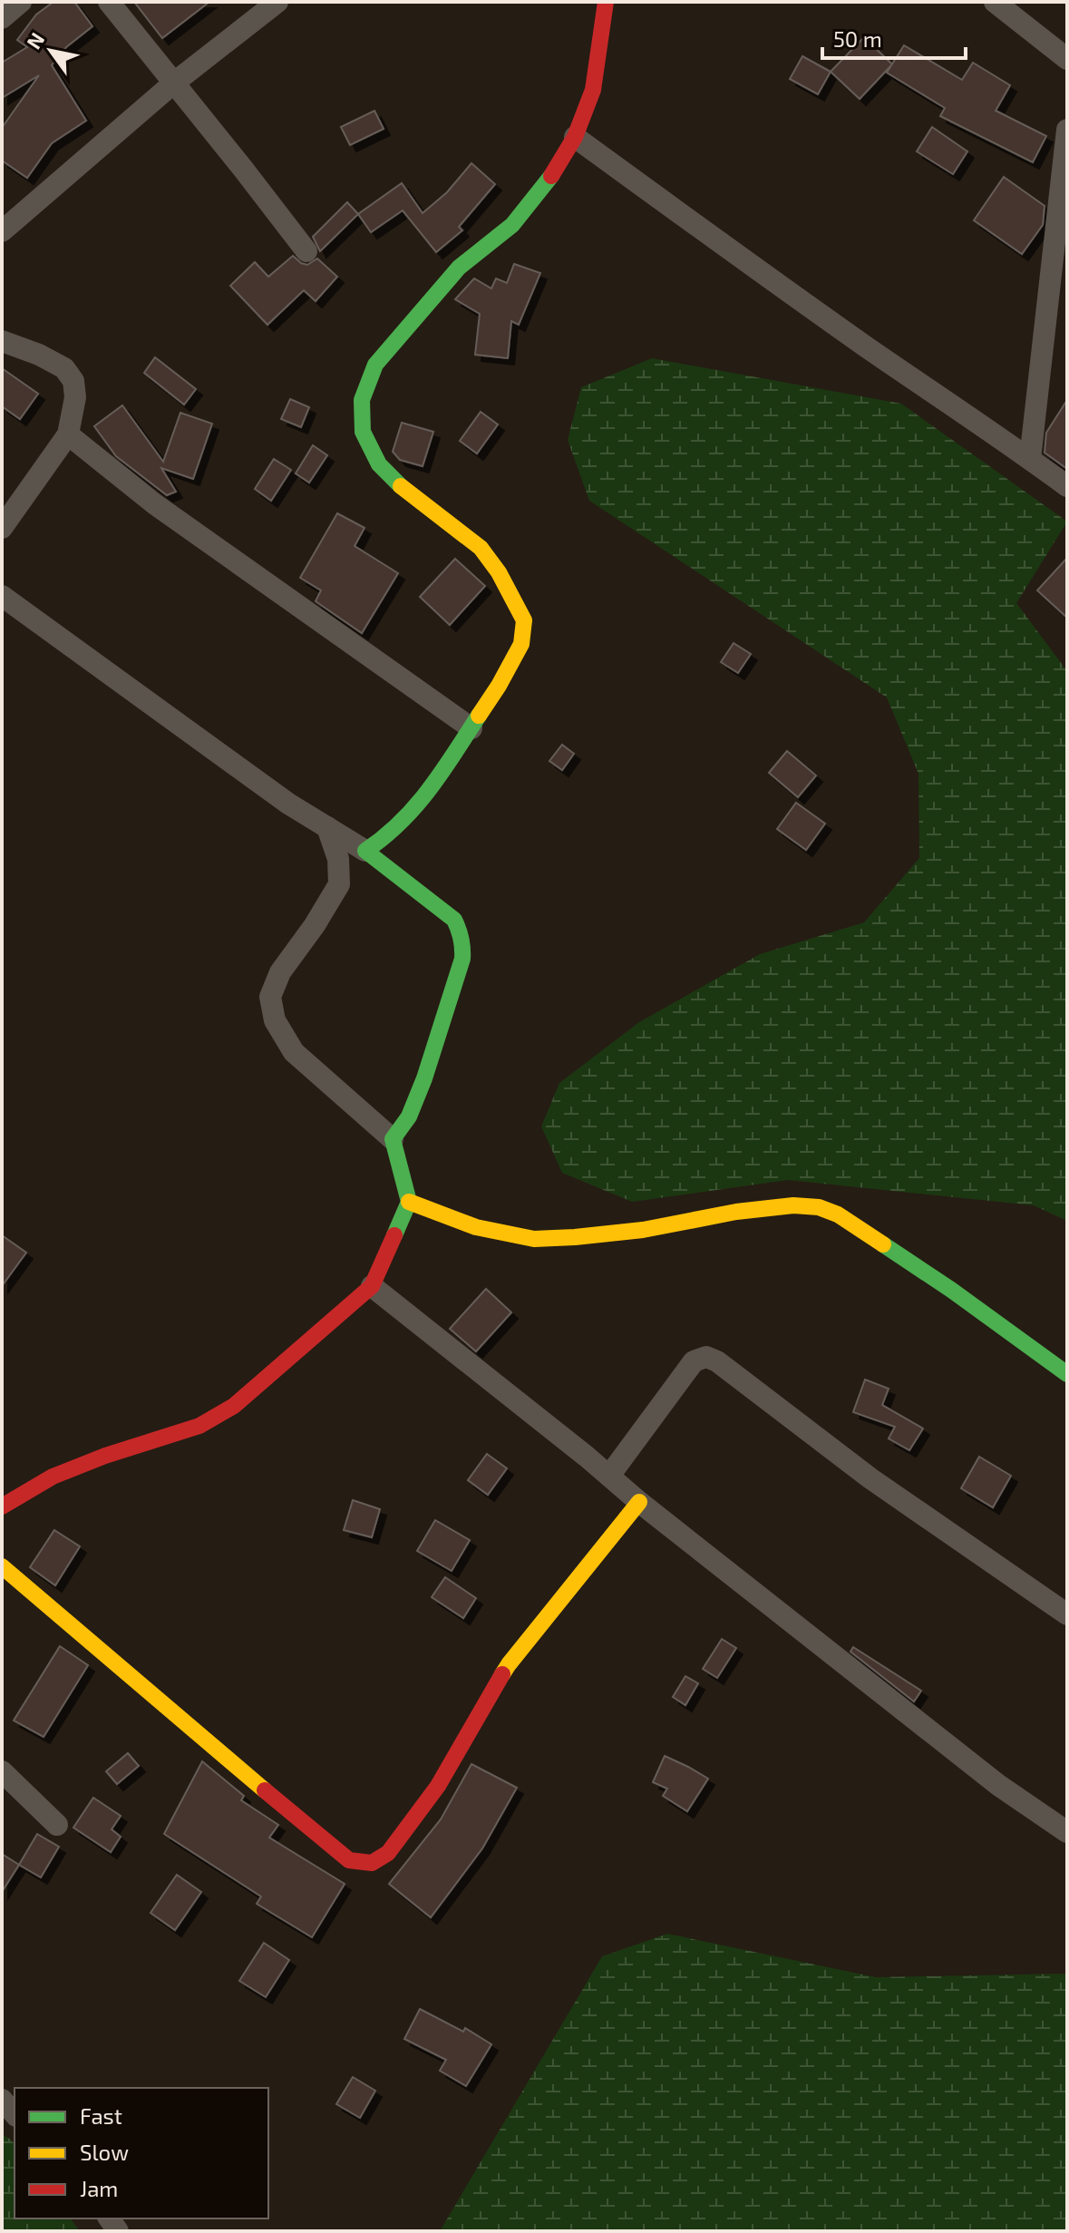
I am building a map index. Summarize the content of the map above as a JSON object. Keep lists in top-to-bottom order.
{
  "legend": ["Fast", "Slow", "Jam"],
  "scale_bar": "50 m",
  "north": "top left"
}
